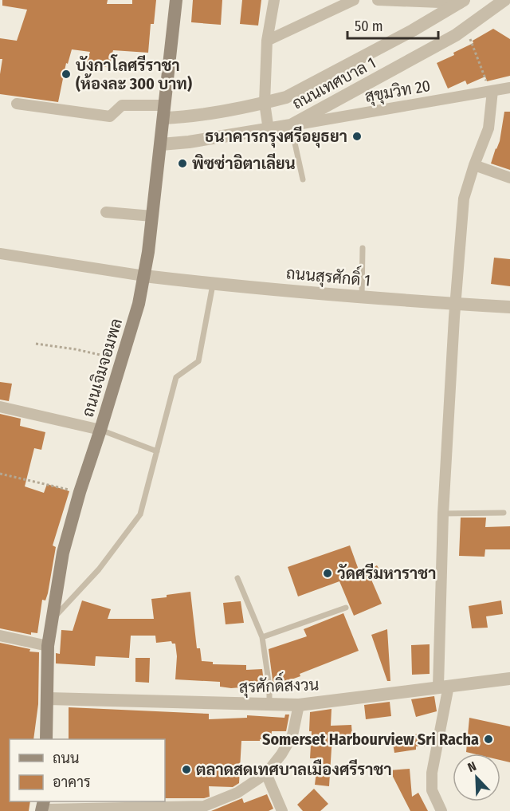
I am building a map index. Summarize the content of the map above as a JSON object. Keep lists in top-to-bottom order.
{
  "streets": {
    "main road": ["ถนนเจิมจอมพล"],
    "street": [
      "ถนนเทศบาล 1",
      "สุขุมวิท 20",
      "ถนนสุรศักดิ์ 1",
      "สุรศักดิ์สงวน"
    ]
  },
  "crossings": [
    ["ถนนเทศบาล 1", "สุขุมวิท 20"],
    ["ถนนเทศบาล 1", "ถนนเจิมจอมพล"],
    ["ถนนสุรศักดิ์ 1", "ถนนเจิมจอมพล"],
    ["ถนนเจิมจอมพล", "สุรศักดิ์สงวน"]
  ],
  "places": [
    "บังกาโลศรีราชา (ห้องละ 300 บาท)",
    "ธนาคารกรุงศรีอยุธยา",
    "พิซซ่าอิตาเลียน",
    "วัดศรีมหาราชา",
    "Somerset Harbourview Sri Racha",
    "ตลาดสดเทศบาลเมืองศรีราชา"
  ],
  "legend": ["ถนน", "อาคาร"],
  "scale_bar": "50 m",
  "north": "top left"
}
